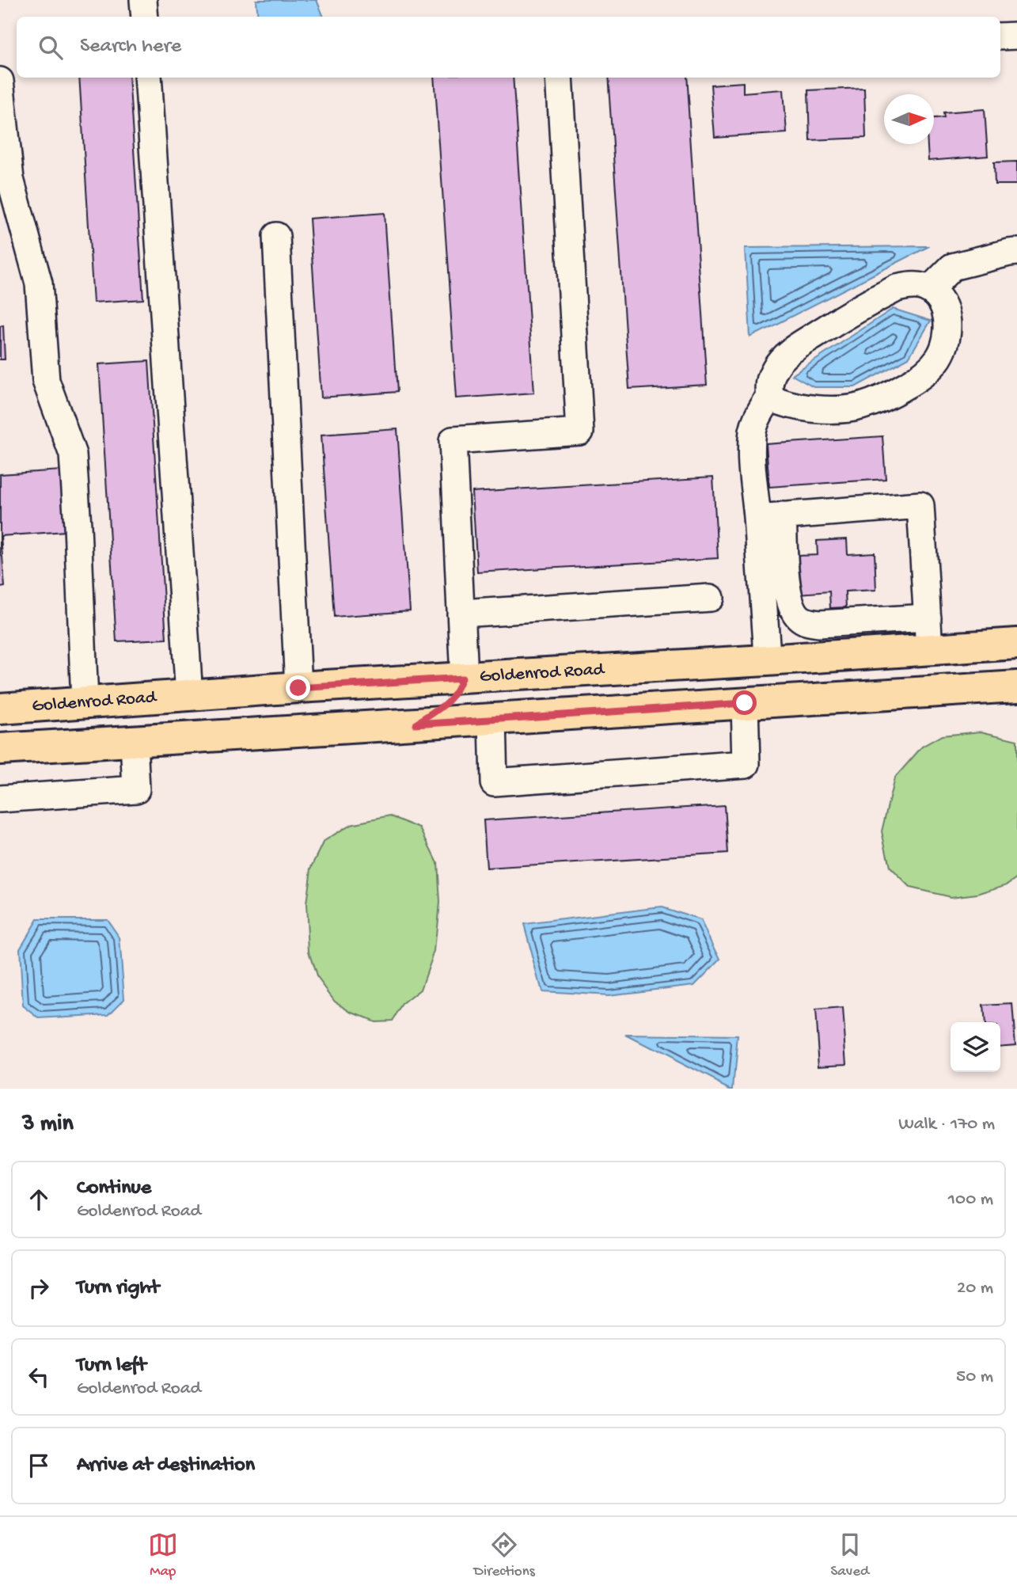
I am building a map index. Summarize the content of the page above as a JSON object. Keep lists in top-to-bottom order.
{
  "streets": {
    "main road": ["Goldenrod Road"]
  },
  "north": "right",
  "page": {
    "search": "Search here",
    "heading": ["3 min", "Walk · 170 m"],
    "list": [
      ["Continue", "Goldenrod Road", "100 m"],
      ["Turn right", "20 m"],
      ["Turn left", "Goldenrod Road", "50 m"],
      "Arrive at destination"
    ],
    "nav": ["Map", "Directions", "Saved"]
  }
}
